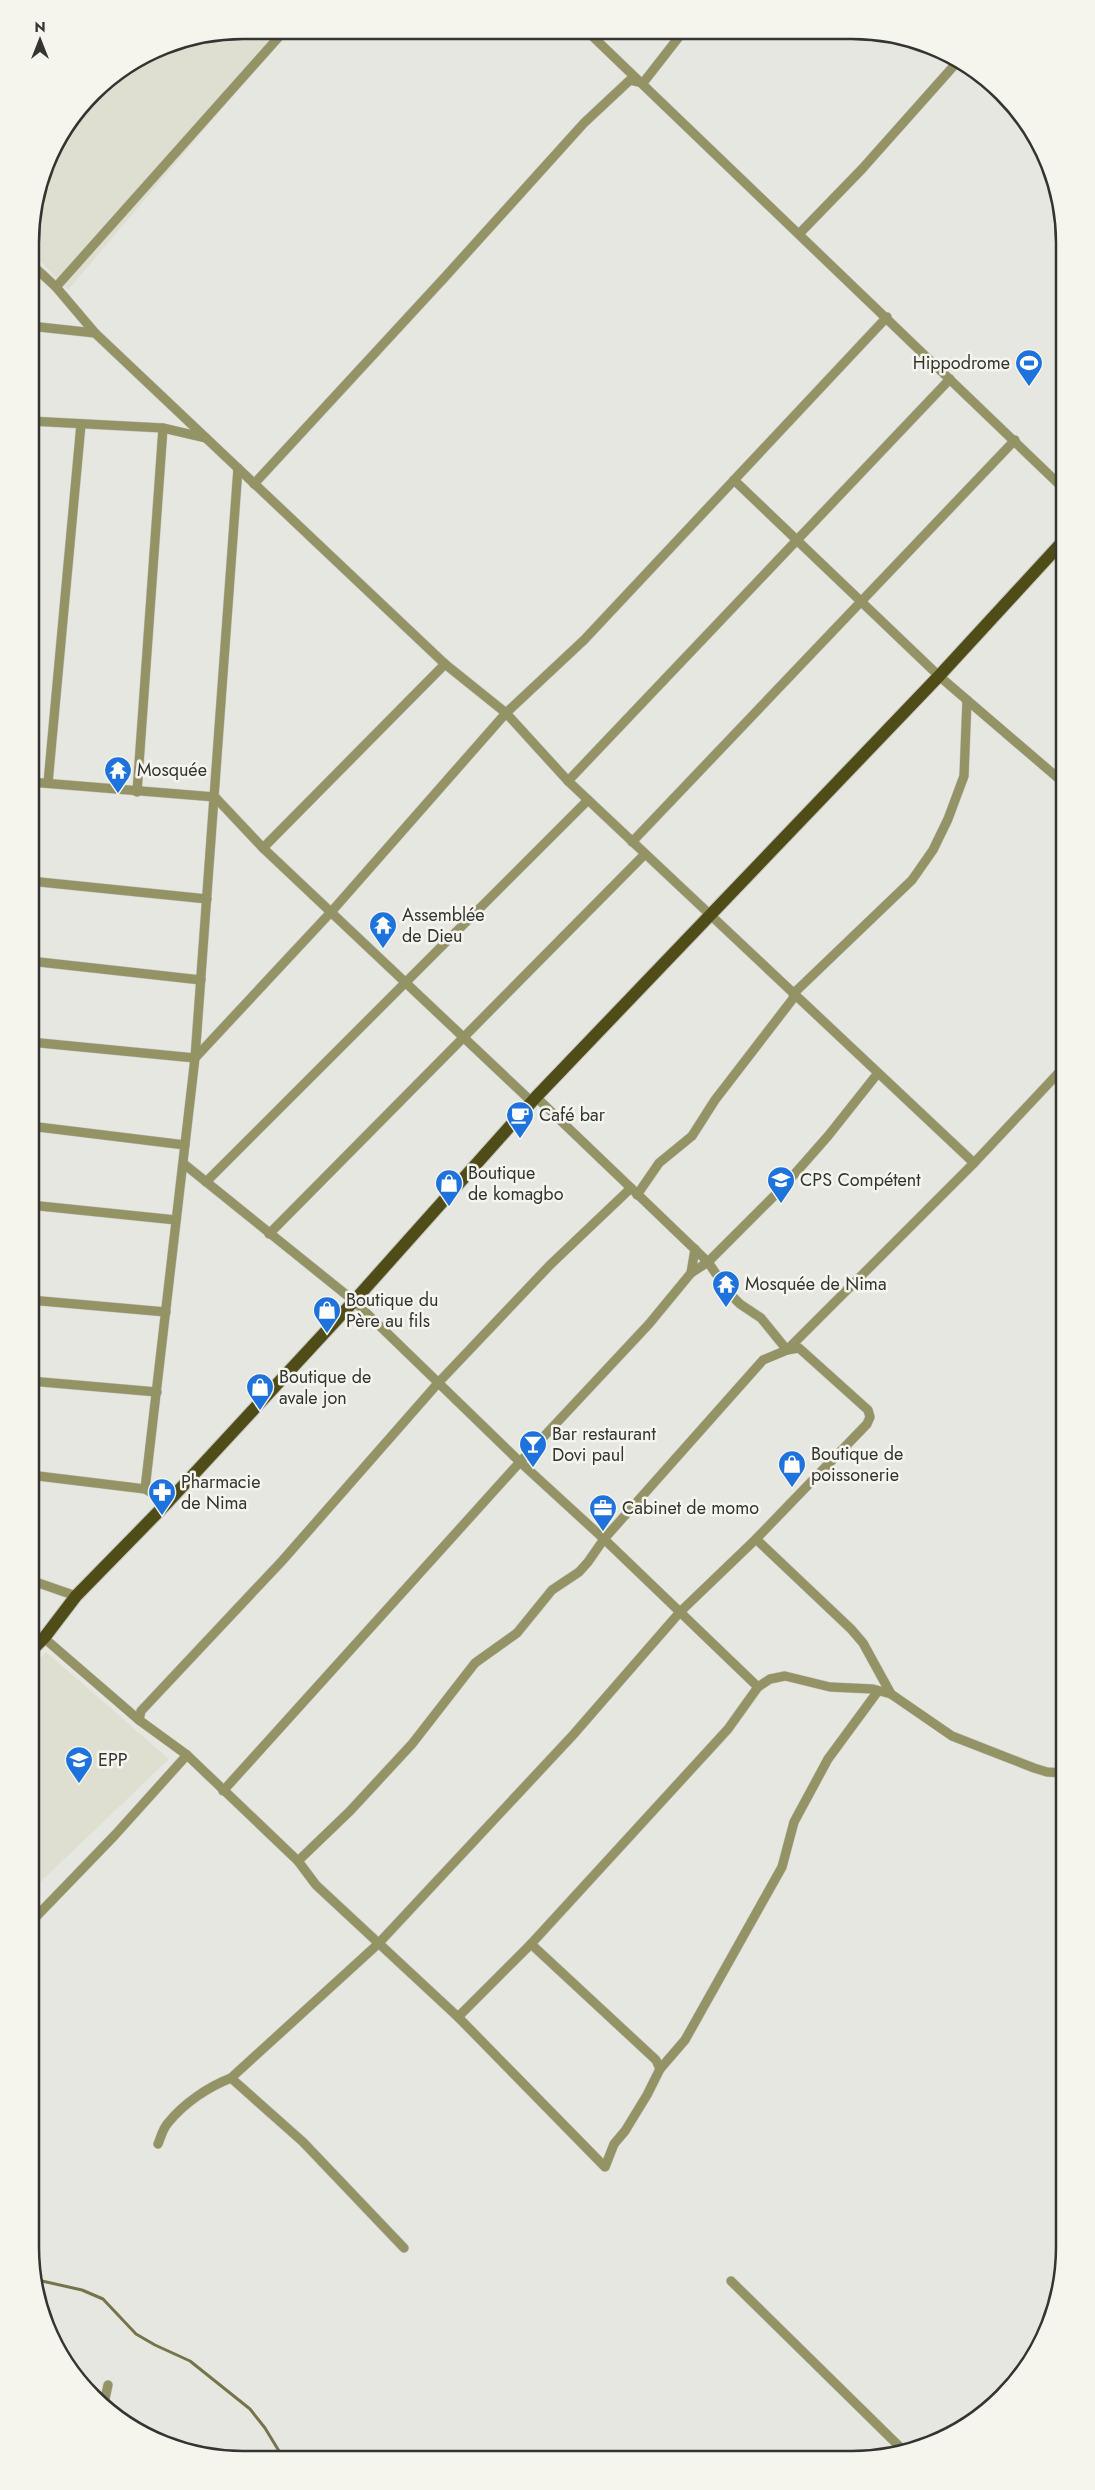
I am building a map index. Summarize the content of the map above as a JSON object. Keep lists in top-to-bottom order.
{
  "places": {
    "sports": ["Hippodrome"],
    "temple": ["Mosquée", "Assemblée de Dieu", "Mosquée de Nima"],
    "cafe": ["Café bar"],
    "school or university": ["CPS Compétent", "EPP"],
    "shop": [
      "Boutique de komagbo",
      "Boutique du Père au fils",
      "Boutique de avale jon",
      "Boutique de poissonerie"
    ],
    "bar": ["Bar restaurant Dovi paul"],
    "pharmacy": ["Pharmacie de Nima"],
    "office": ["Cabinet de momo"]
  },
  "north": "top"
}
